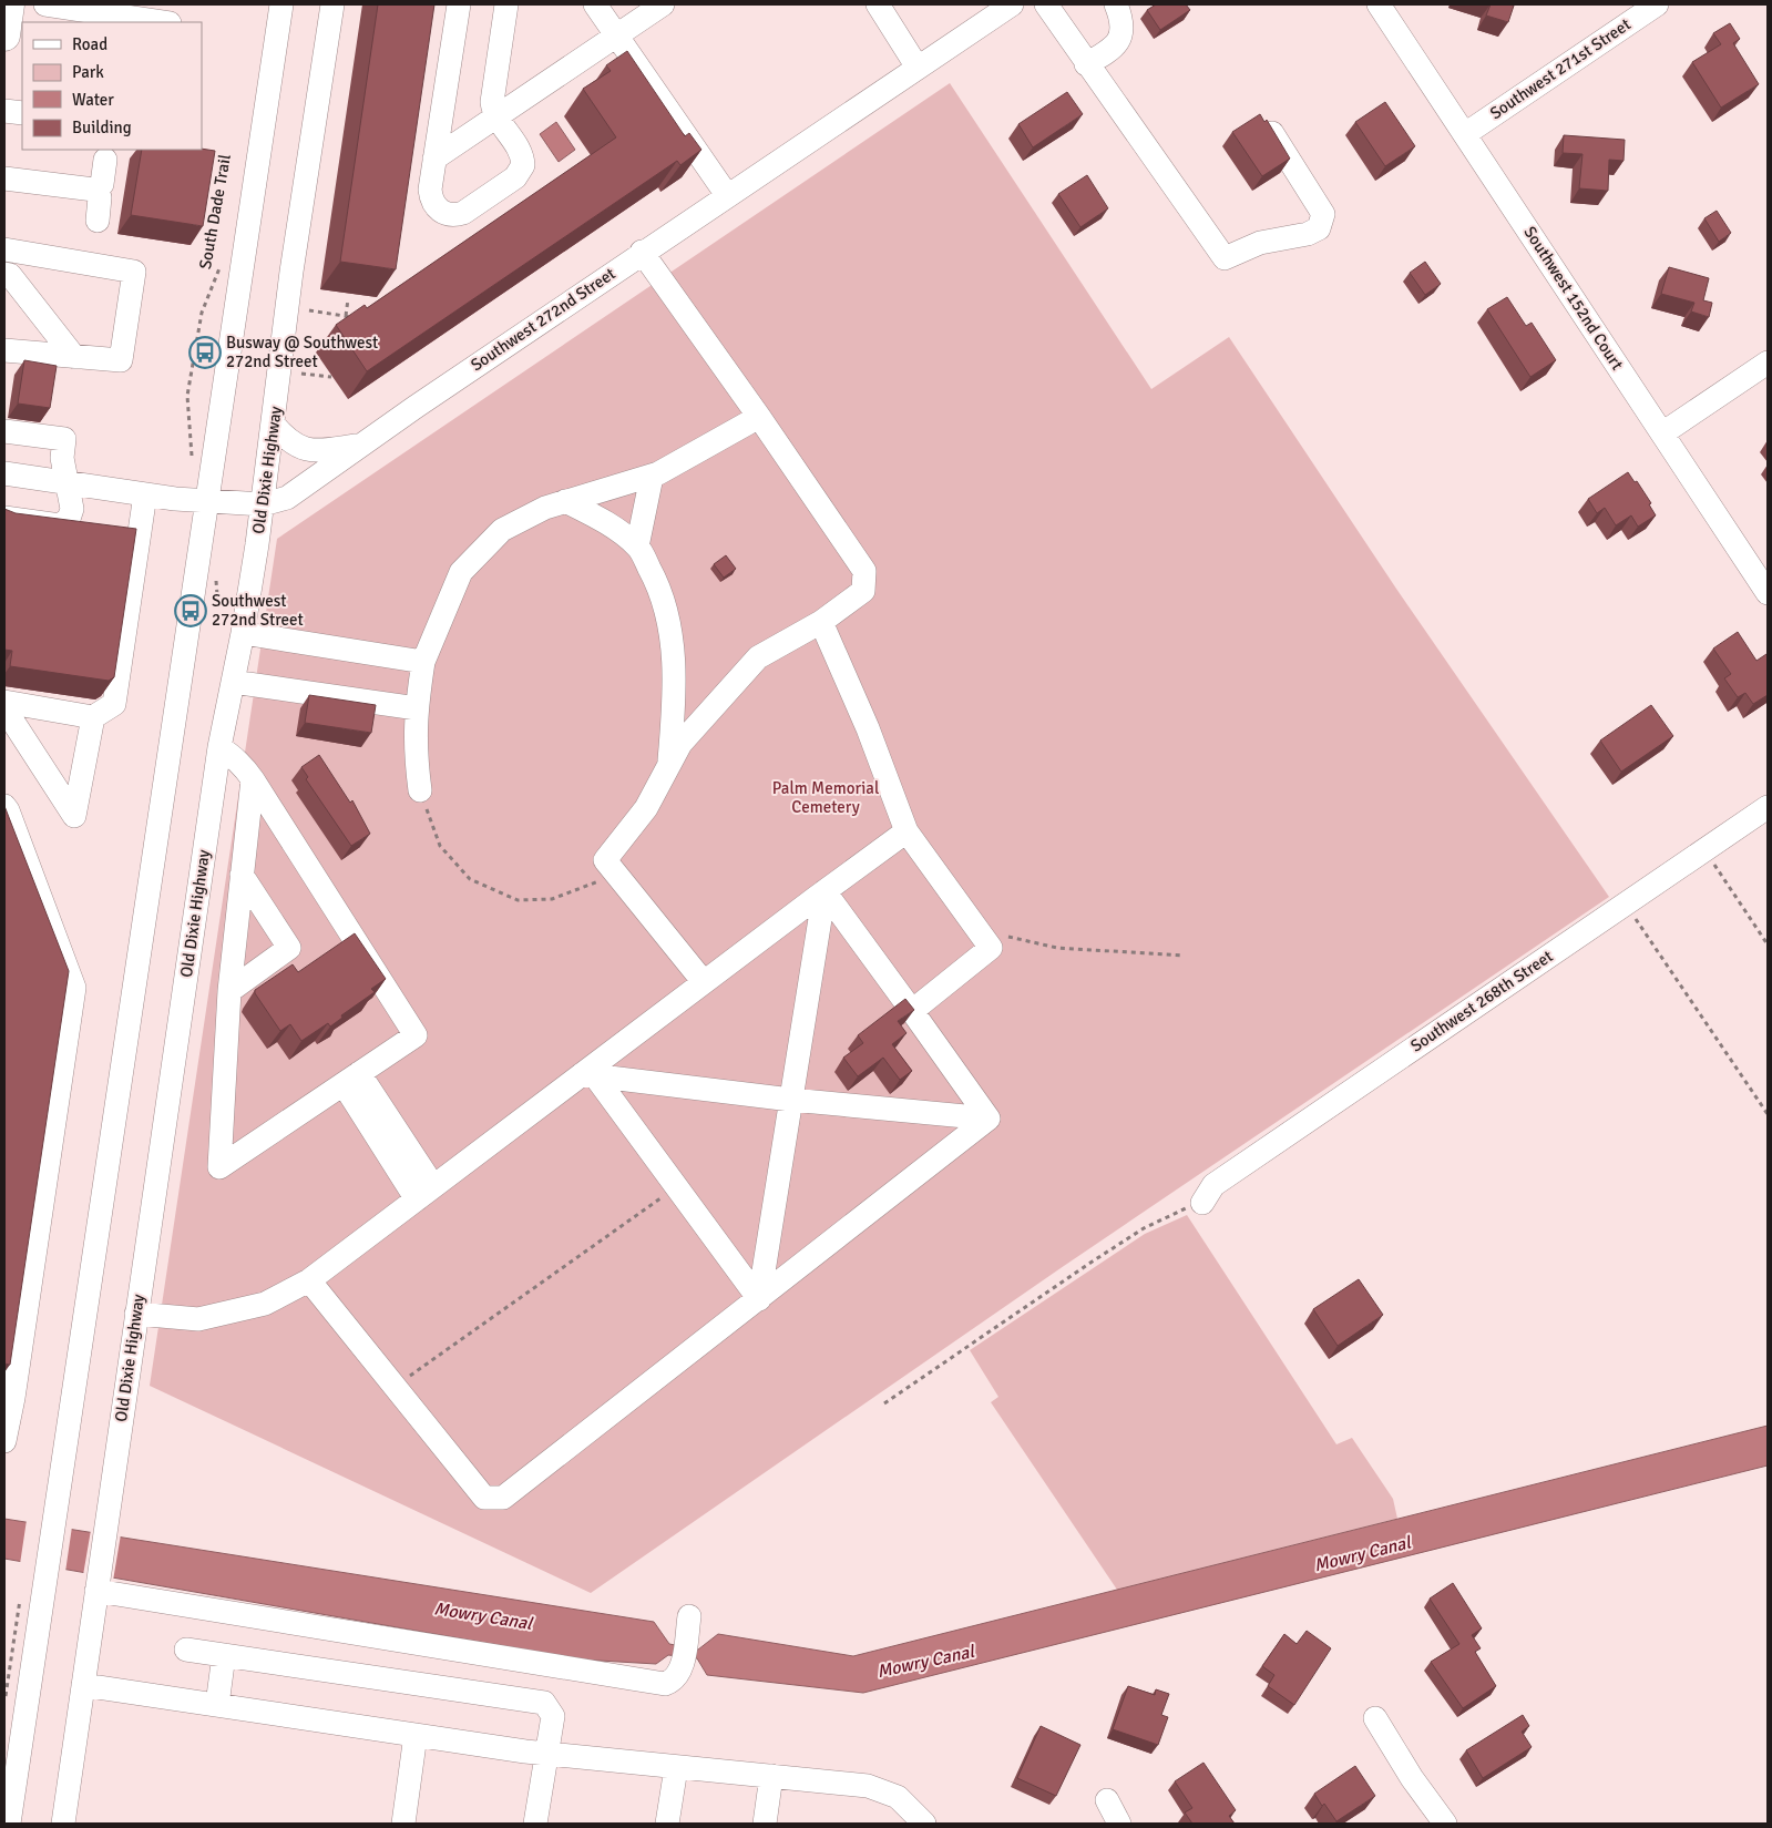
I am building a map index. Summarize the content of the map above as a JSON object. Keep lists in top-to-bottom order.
{
  "streets": {
    "street": [
      "Southwest 271st Street",
      "Southwest 152nd Court",
      "Southwest 272nd Street",
      "Old Dixie Highway",
      "Southwest 268th Street"
    ],
    "path": ["South Dade Trail"]
  },
  "crossings": [
    ["Southwest 271st Street", "Southwest 152nd Court"],
    ["Southwest 272nd Street", "Old Dixie Highway"]
  ],
  "water": ["Mowry Canal"],
  "parks": ["Palm Memorial Cemetery"],
  "places": {
    "bus stop": ["Busway @ Southwest 272nd Street", "Southwest 272nd Street"]
  },
  "legend": [
    "Road",
    "Park",
    "Water",
    "Building"
  ]
}
